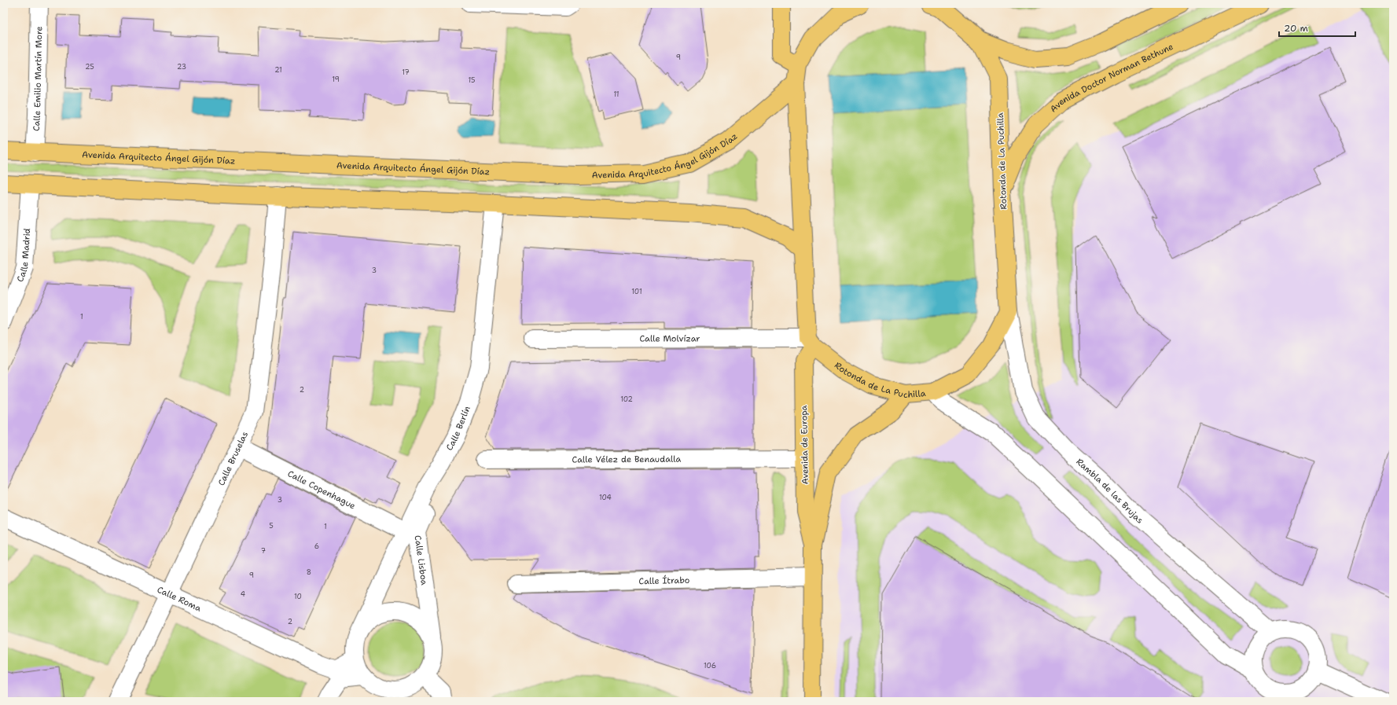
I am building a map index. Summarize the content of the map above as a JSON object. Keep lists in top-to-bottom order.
{
  "streets": {
    "main road": [
      "Avenida Doctor Norman Bethune",
      "Avenida Arquitecto Ángel Gijón Díaz",
      "Rotonda de La Puchilla",
      "Avenida de Europa"
    ],
    "street": [
      "Calle Emilio Martín More",
      "Calle Madrid",
      "Calle Molvízar",
      "Calle Berlín",
      "Calle Bruselas",
      "Calle Vélez de Benaudalla",
      "Calle Copenhague",
      "Rambla de las Brujas",
      "Calle Lisboa",
      "Calle Ítrabo",
      "Calle Roma"
    ]
  },
  "crossings": [
    ["Calle Emilio Martín More", "Avenida Arquitecto Ángel Gijón Díaz"],
    ["Avenida Doctor Norman Bethune", "Rotonda de La Puchilla"],
    ["Rotonda de La Puchilla", "Calle Molvízar"],
    ["Rotonda de La Puchilla", "Avenida de Europa"],
    ["Rotonda de La Puchilla", "Rambla de las Brujas"],
    ["Calle Molvízar", "Avenida de Europa"],
    ["Calle Berlín", "Calle Copenhague"],
    ["Calle Berlín", "Calle Lisboa"],
    ["Calle Berlín", "Calle Roma"],
    ["Avenida de Europa", "Calle Vélez de Benaudalla"],
    ["Avenida de Europa", "Calle Ítrabo"],
    ["Calle Bruselas", "Calle Copenhague"],
    ["Calle Bruselas", "Calle Roma"],
    ["Calle Lisboa", "Calle Roma"]
  ],
  "house_numbers": [
    "9",
    "25",
    "23",
    "21",
    "17",
    "19",
    "15",
    "11",
    "3",
    "101",
    "1",
    "2",
    "102",
    "104",
    "3",
    "5",
    "1",
    "6",
    "7",
    "8",
    "9",
    "4",
    "10",
    "2",
    "106"
  ],
  "scale_bar": "20 m"
}
